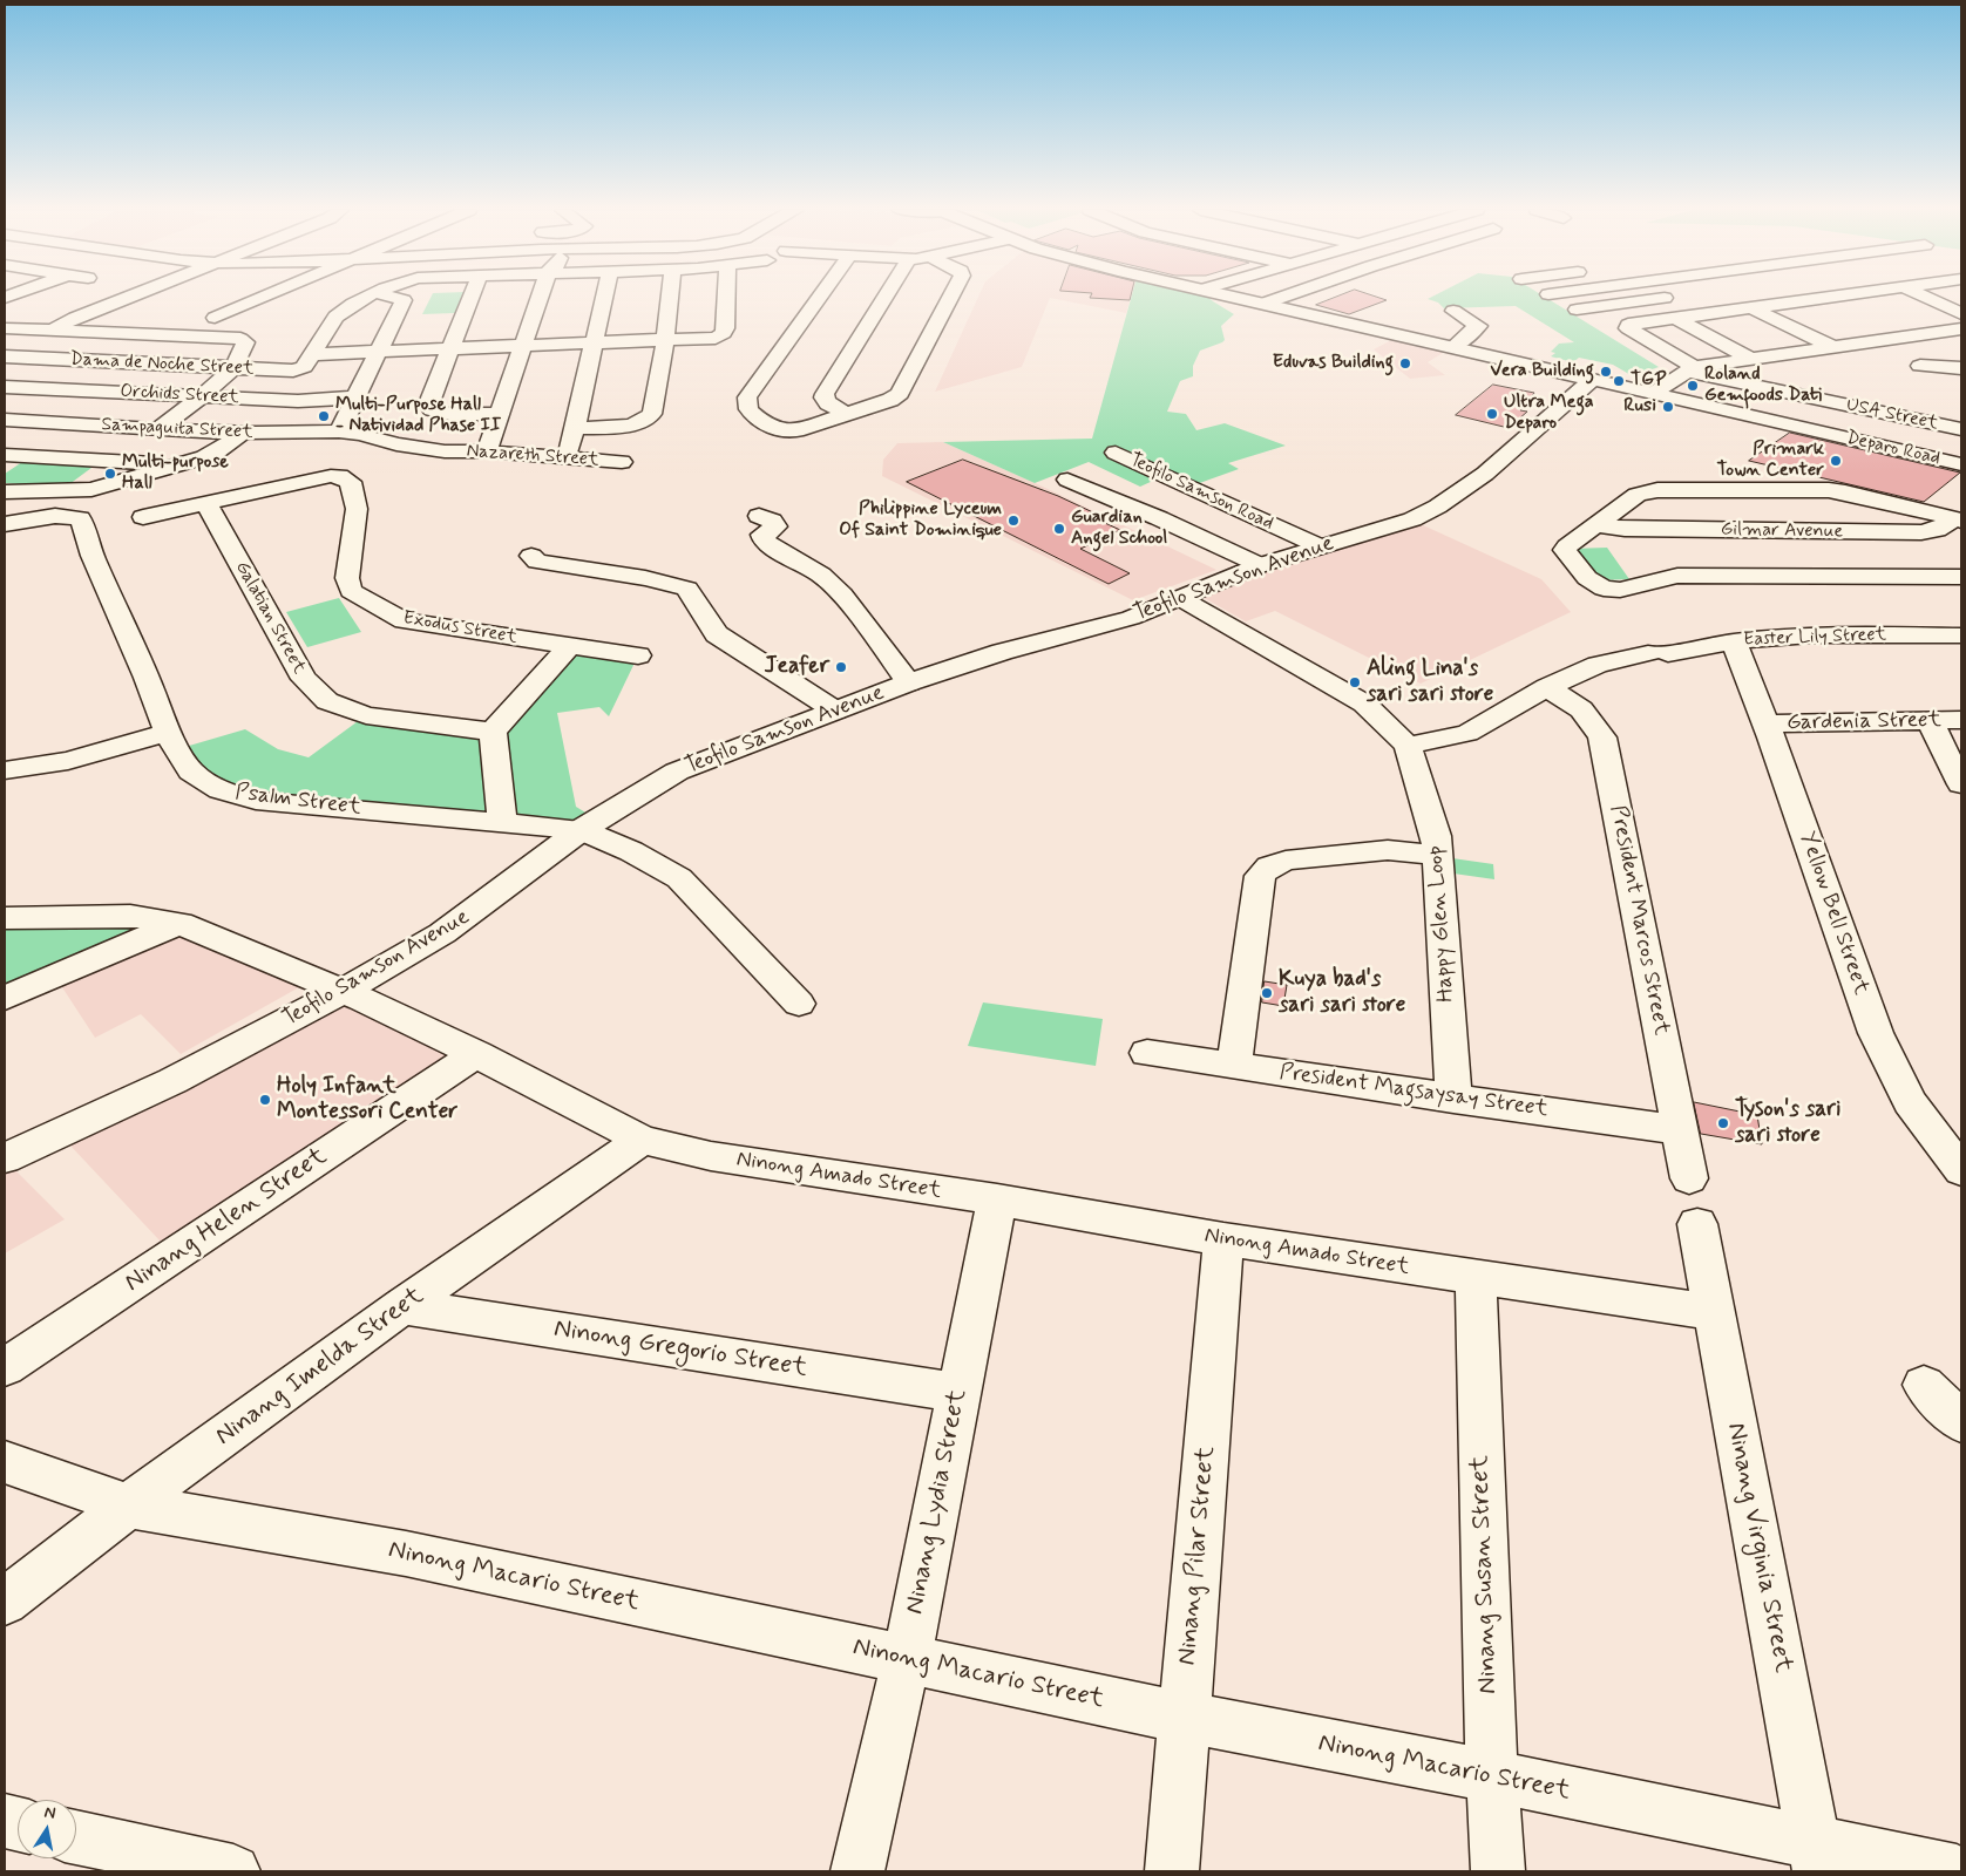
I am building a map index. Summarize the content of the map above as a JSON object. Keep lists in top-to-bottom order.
{
  "streets": {
    "street": [
      "Dama de Noche Street",
      "Orchids Street",
      "USA Street",
      "Sampaguita Street",
      "Deparo Road",
      "Nazareth Street",
      "Teofilo Samson Road",
      "Gilmar Avenue",
      "Teofilo Samson Avenue",
      "Galatian Street",
      "Exodus Street",
      "Easter Lily Street",
      "Gardenia Street",
      "Psalm Street",
      "Yellow Bell Street",
      "President Marcos Street",
      "Happy Glen Loop",
      "President Magsaysay Street",
      "Ninong Amado Street",
      "Ninang Helen Street",
      "Ninong Gregorio Street",
      "Ninang Imelda Street",
      "Ninang Lydia Street",
      "Ninang Virginia Street",
      "Ninang Pilar Street",
      "Ninang Susan Street",
      "Ninong Macario Street"
    ]
  },
  "crossings": [
    ["Sampaguita Street", "Nazareth Street"],
    ["Deparo Road", "Teofilo Samson Avenue"],
    ["Teofilo Samson Road", "Teofilo Samson Avenue"],
    ["Teofilo Samson Avenue", "Psalm Street"],
    ["Teofilo Samson Avenue", "Happy Glen Loop"],
    ["Teofilo Samson Avenue", "Ninong Amado Street"],
    ["Galatian Street", "Exodus Street"],
    ["Easter Lily Street", "Yellow Bell Street"],
    ["Easter Lily Street", "President Marcos Street"],
    ["Easter Lily Street", "Happy Glen Loop"],
    ["Gardenia Street", "Yellow Bell Street"],
    ["President Marcos Street", "President Magsaysay Street"],
    ["Happy Glen Loop", "President Magsaysay Street"],
    ["Ninong Amado Street", "Ninang Helen Street"],
    ["Ninong Amado Street", "Ninang Imelda Street"],
    ["Ninong Amado Street", "Ninang Lydia Street"],
    ["Ninong Amado Street", "Ninang Virginia Street"],
    ["Ninong Amado Street", "Ninang Pilar Street"],
    ["Ninong Amado Street", "Ninang Susan Street"],
    ["Ninong Gregorio Street", "Ninang Imelda Street"],
    ["Ninong Gregorio Street", "Ninang Lydia Street"],
    ["Ninang Imelda Street", "Ninong Macario Street"],
    ["Ninang Lydia Street", "Ninong Macario Street"],
    ["Ninang Virginia Street", "Ninong Macario Street"],
    ["Ninang Pilar Street", "Ninong Macario Street"],
    ["Ninang Susan Street", "Ninong Macario Street"]
  ],
  "places": [
    "Eduvas Building",
    "Vera Building",
    "TGP",
    "Roland Gemfoods Dati",
    "Rusi",
    "Ultra Mega Deparo",
    "Multi-Purpose Hall - Natividad Phase II",
    "Primark Town Center",
    "Multi-purpose Hall",
    "Philippine Lyceum Of Saint Dominique",
    "Guardian Angel School",
    "Jeafer",
    "Aling Lina's sari sari store",
    "Kuya bad's sari sari store",
    "Holy Infant Montessori Center",
    "Tyson's sari sari store"
  ],
  "north": "top"
}
